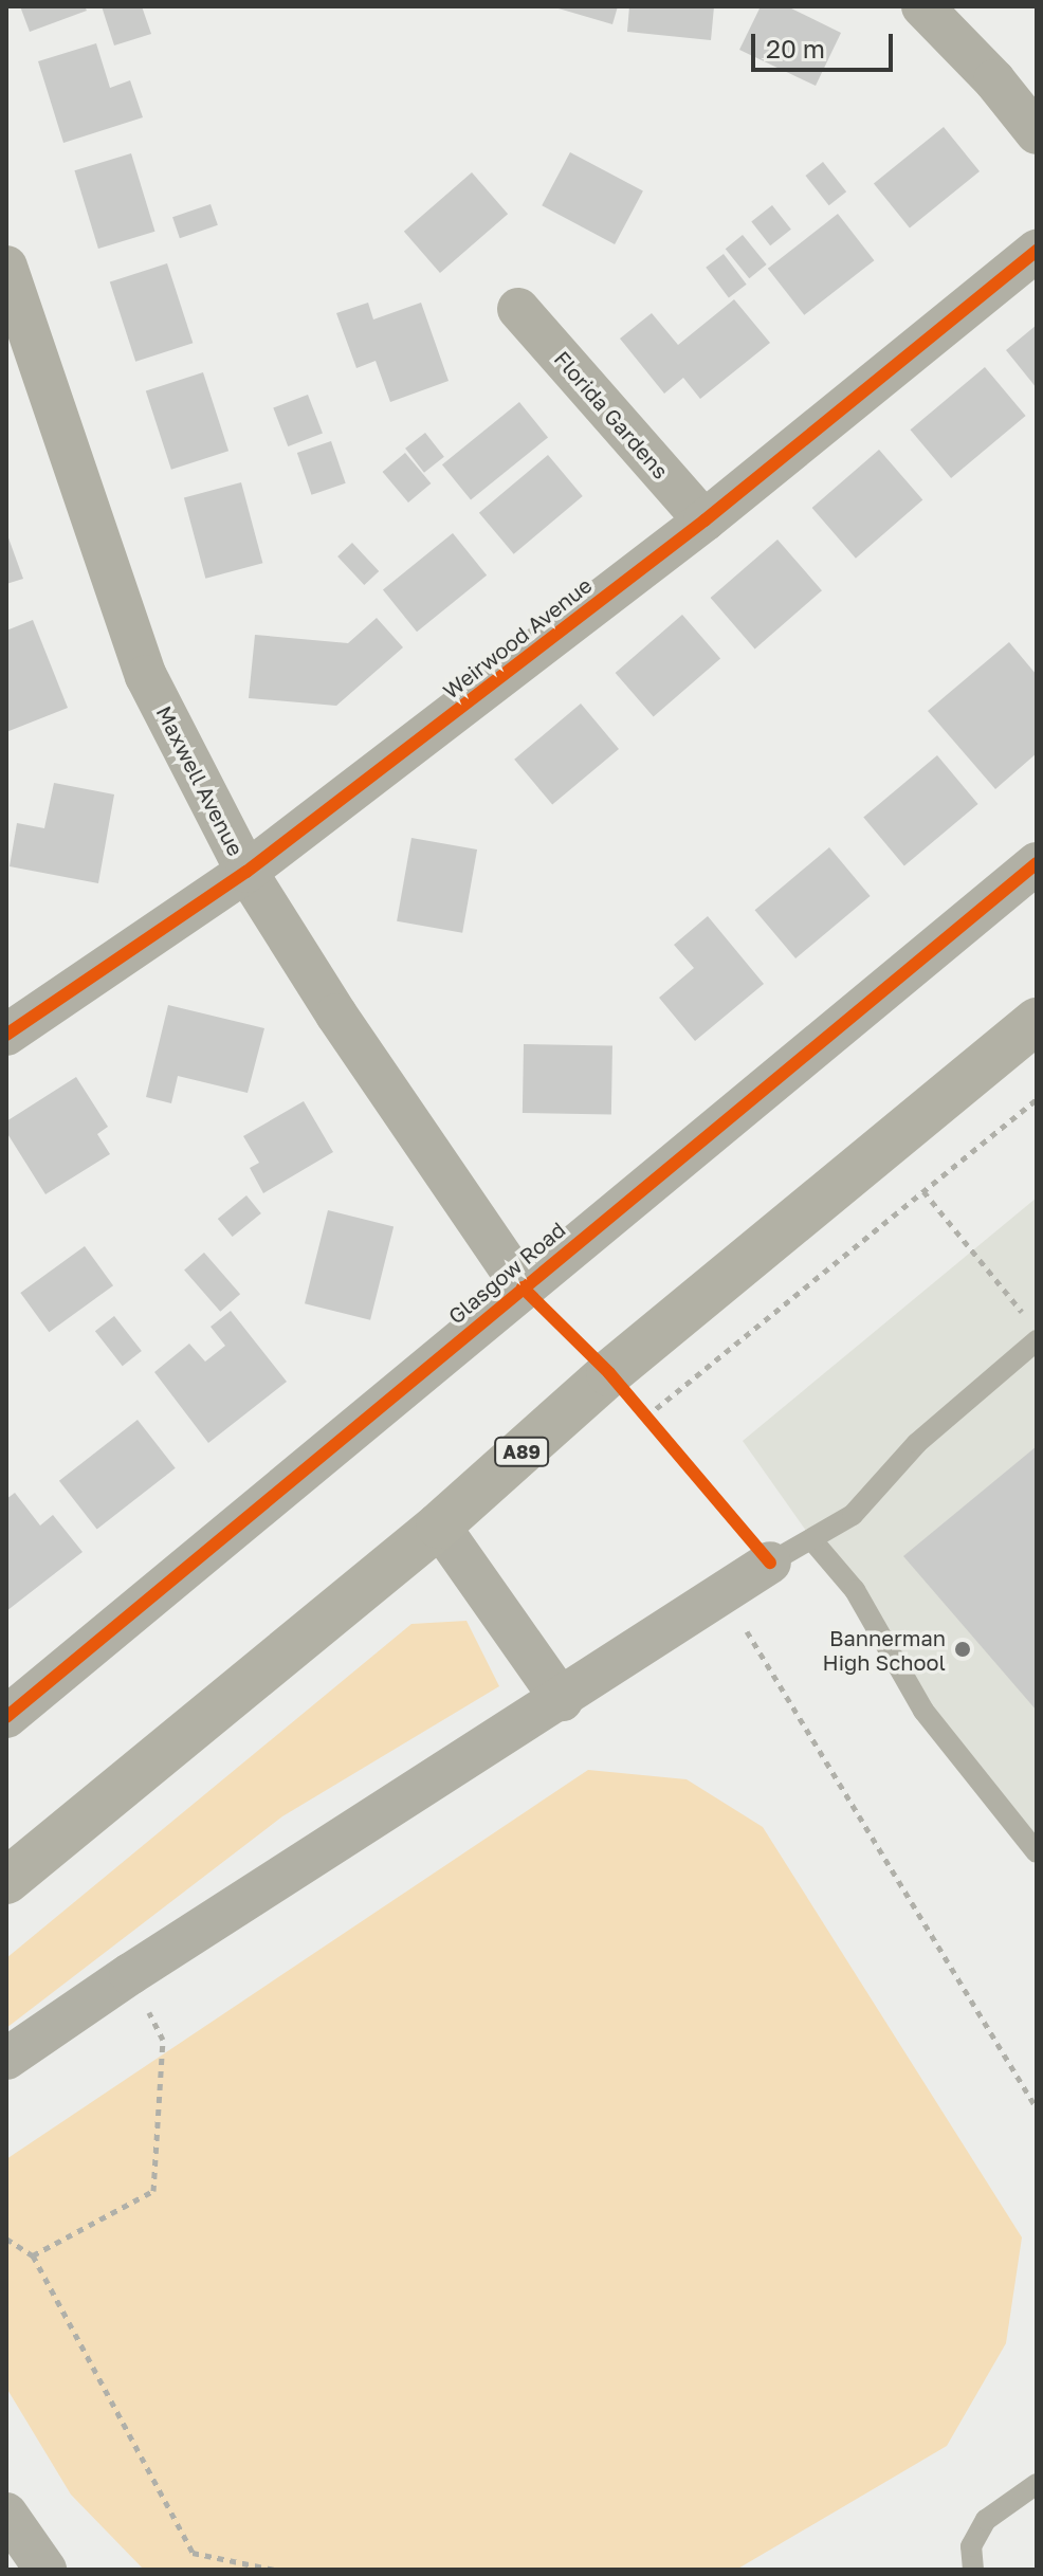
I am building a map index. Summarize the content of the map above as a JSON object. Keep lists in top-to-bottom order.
{
  "streets": {
    "main road": ["A89"],
    "street": [
      "Florida Gardens",
      "Weirwood Avenue",
      "Maxwell Avenue",
      "Glasgow Road"
    ]
  },
  "crossings": [
    ["Florida Gardens", "Weirwood Avenue"],
    ["Weirwood Avenue", "Maxwell Avenue"],
    ["Maxwell Avenue", "Glasgow Road"]
  ],
  "places": ["Bannerman High School"],
  "scale_bar": "20 m"
}
